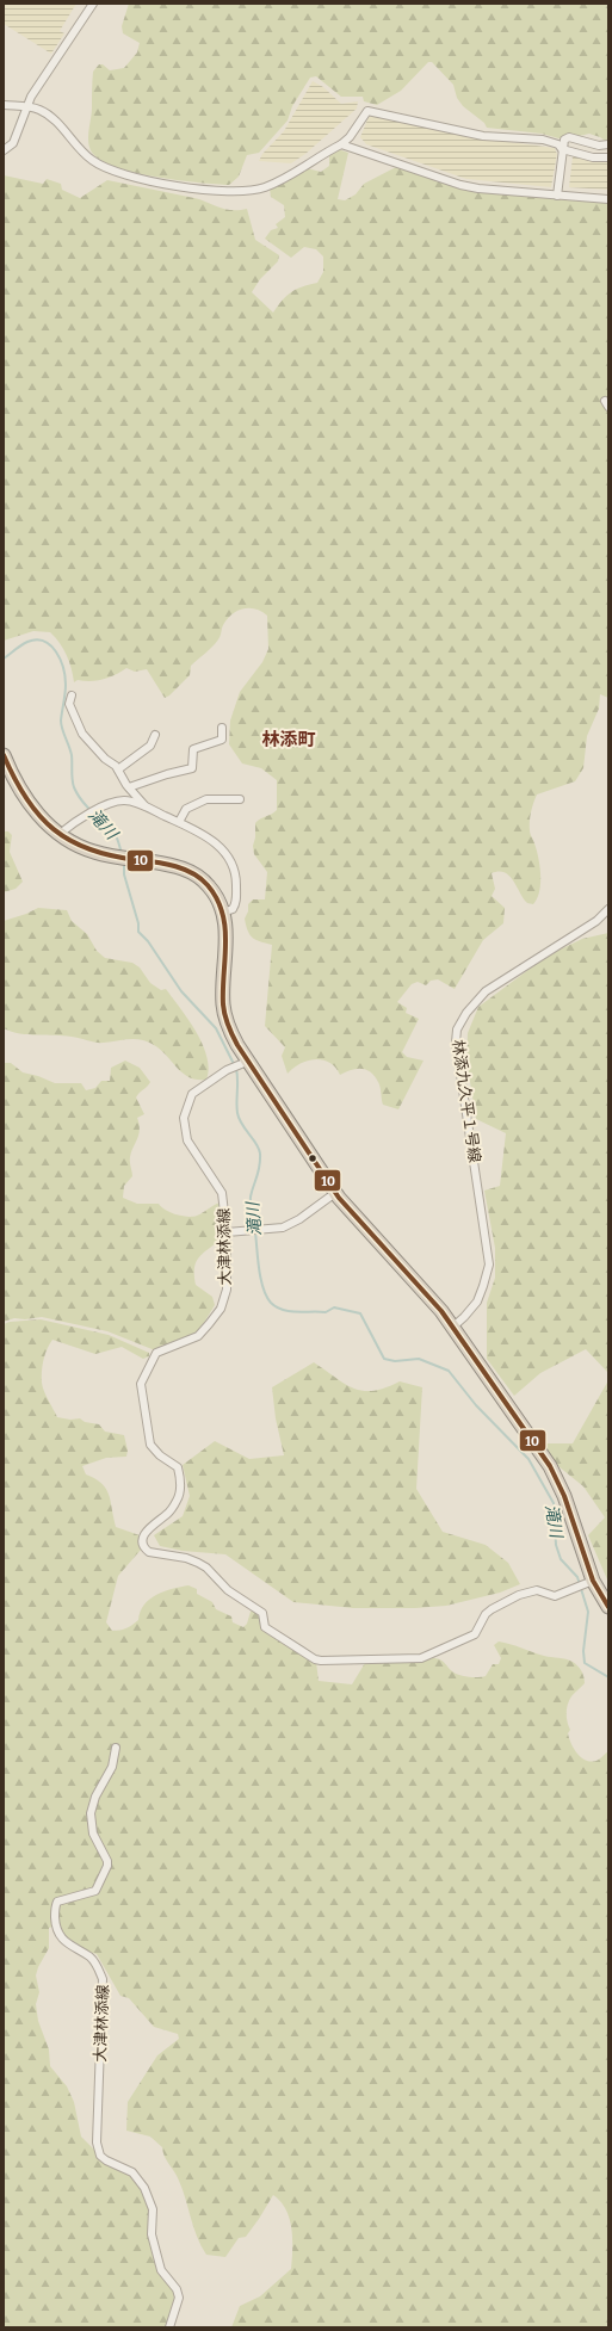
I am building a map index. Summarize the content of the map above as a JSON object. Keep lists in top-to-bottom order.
{
  "streets": {
    "street": ["林添九久平１号線", "大津林添線"]
  },
  "districts": ["林添町"],
  "water": ["滝川"],
  "lines": ["transit line 10"]
}
